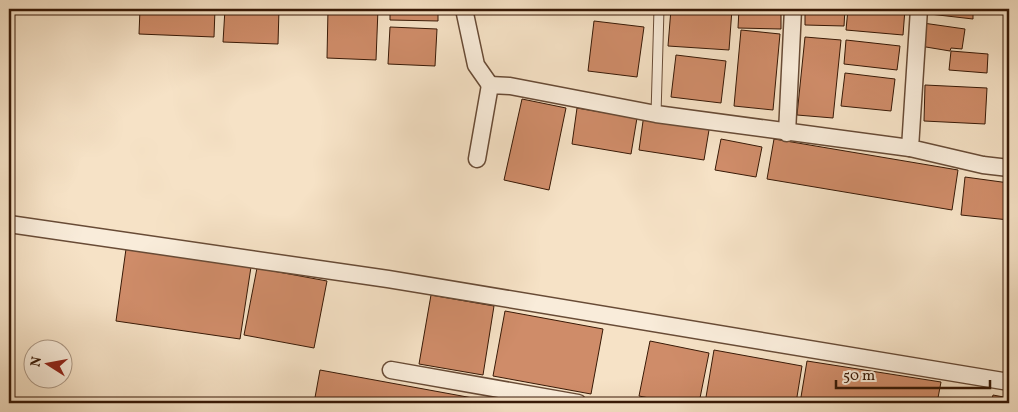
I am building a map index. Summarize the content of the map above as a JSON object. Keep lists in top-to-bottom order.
{
  "scale_bar": "50 m",
  "north": "left"
}
